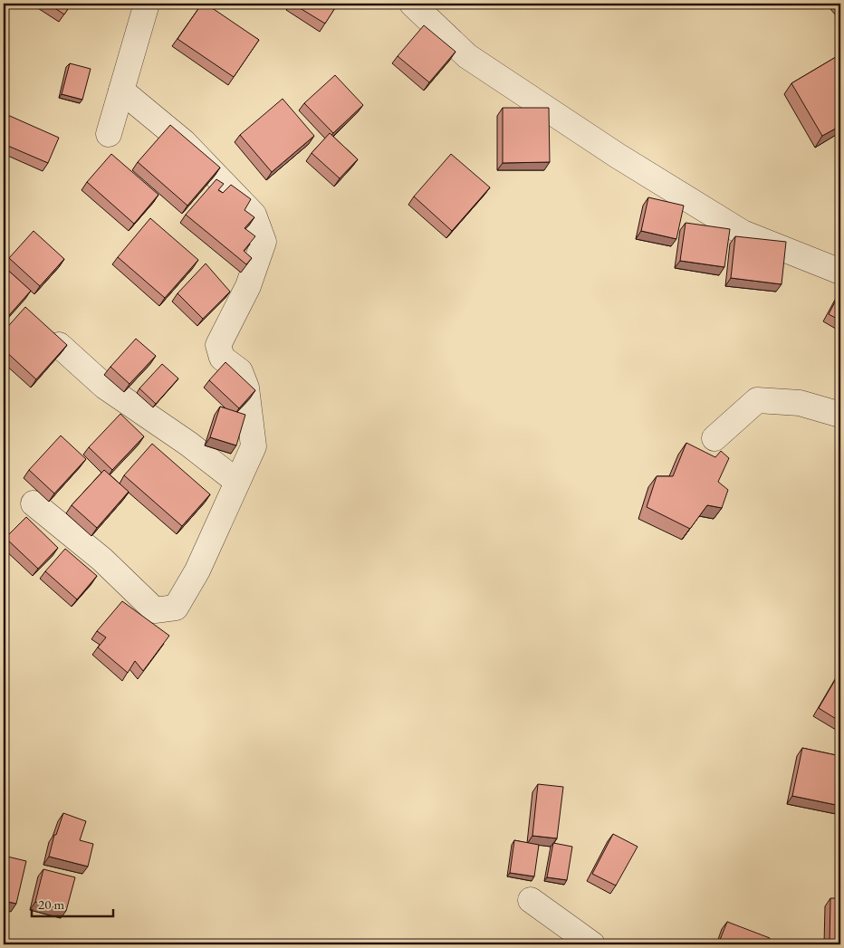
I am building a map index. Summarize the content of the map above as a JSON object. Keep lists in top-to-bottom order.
{
  "scale_bar": "20 m"
}
